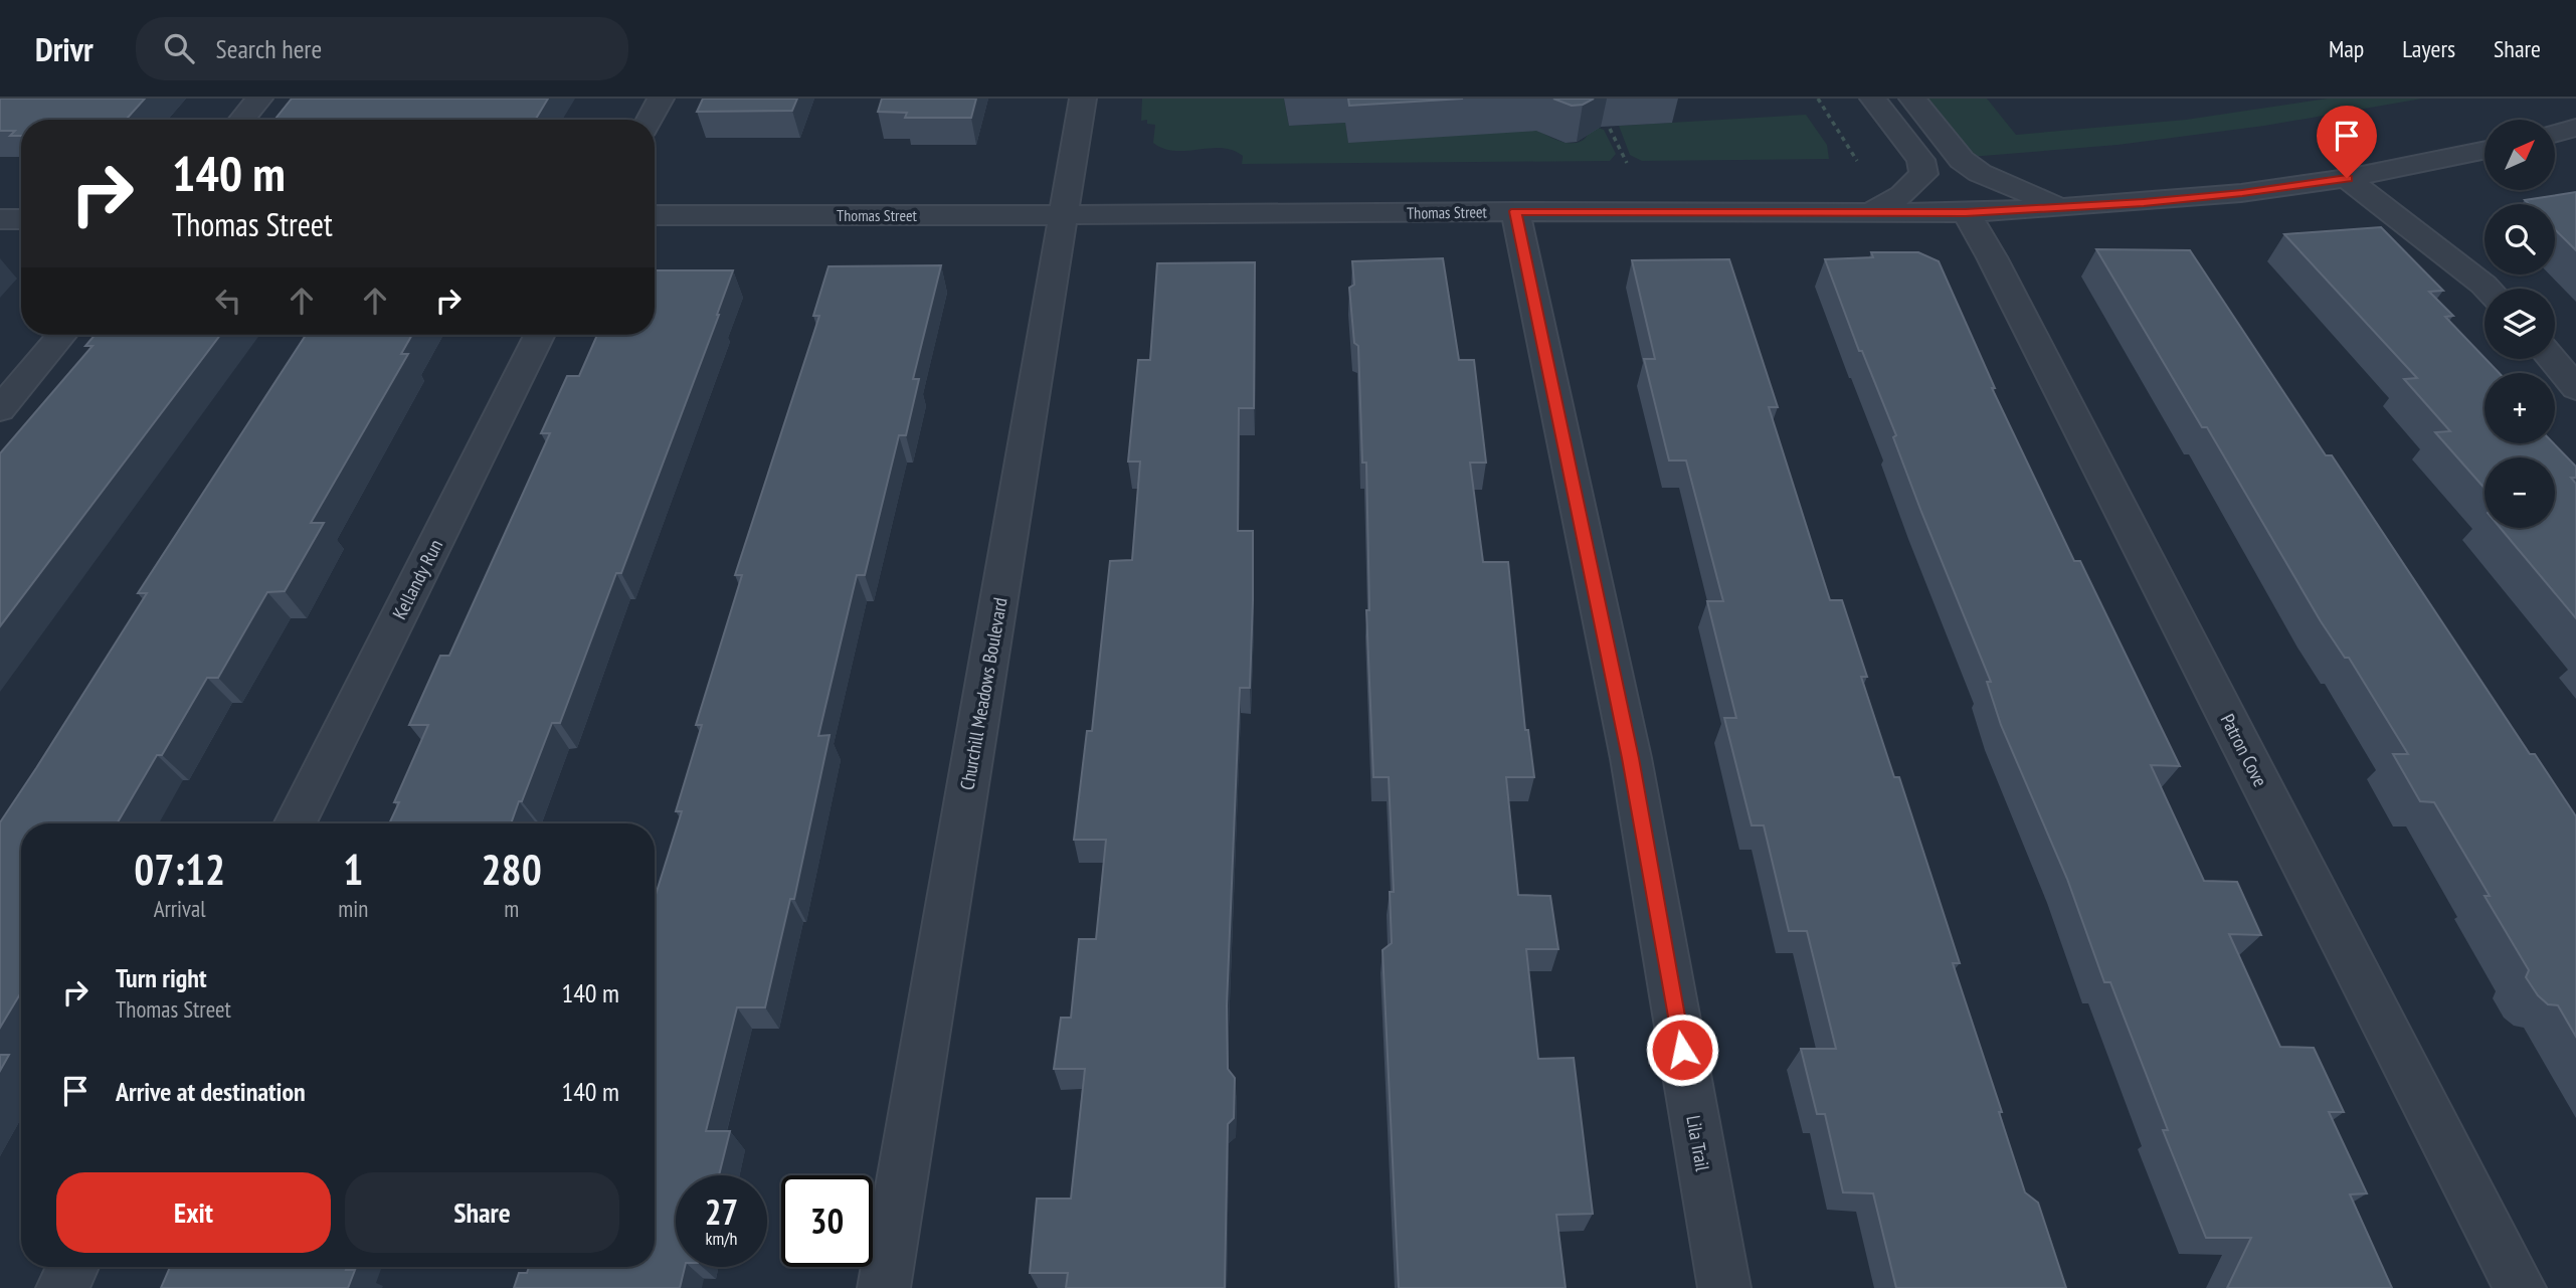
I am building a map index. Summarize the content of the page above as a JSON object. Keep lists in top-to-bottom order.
{
  "streets": {
    "street": [
      "Thomas Street",
      "Kellandy Run",
      "Churchill Meadows Boulevard",
      "Patron Cove",
      "Lila Trail"
    ]
  },
  "crossings": [
    ["Thomas Street", "Churchill Meadows Boulevard"],
    ["Thomas Street", "Patron Cove"],
    ["Thomas Street", "Lila Trail"]
  ],
  "north": "top right",
  "page": {
    "header": "Drivr",
    "search": "Search here",
    "nav": ["Map", "Layers", "Share"],
    "map_buttons": ["+", "−"],
    "turn": ["140 m", "Thomas Street"],
    "eta": [
      "07:12",
      "Arrival",
      "1",
      "min",
      "280",
      "m"
    ],
    "list": [
      {
        "name": "Turn right",
        "note": "Thomas Street",
        "value": "140 m"
      },
      {
        "name": "Arrive at destination",
        "value": "140 m"
      }
    ],
    "buttons": ["Exit", "Share"],
    "speed": "27 km/h",
    "limit": "30"
  }
}
